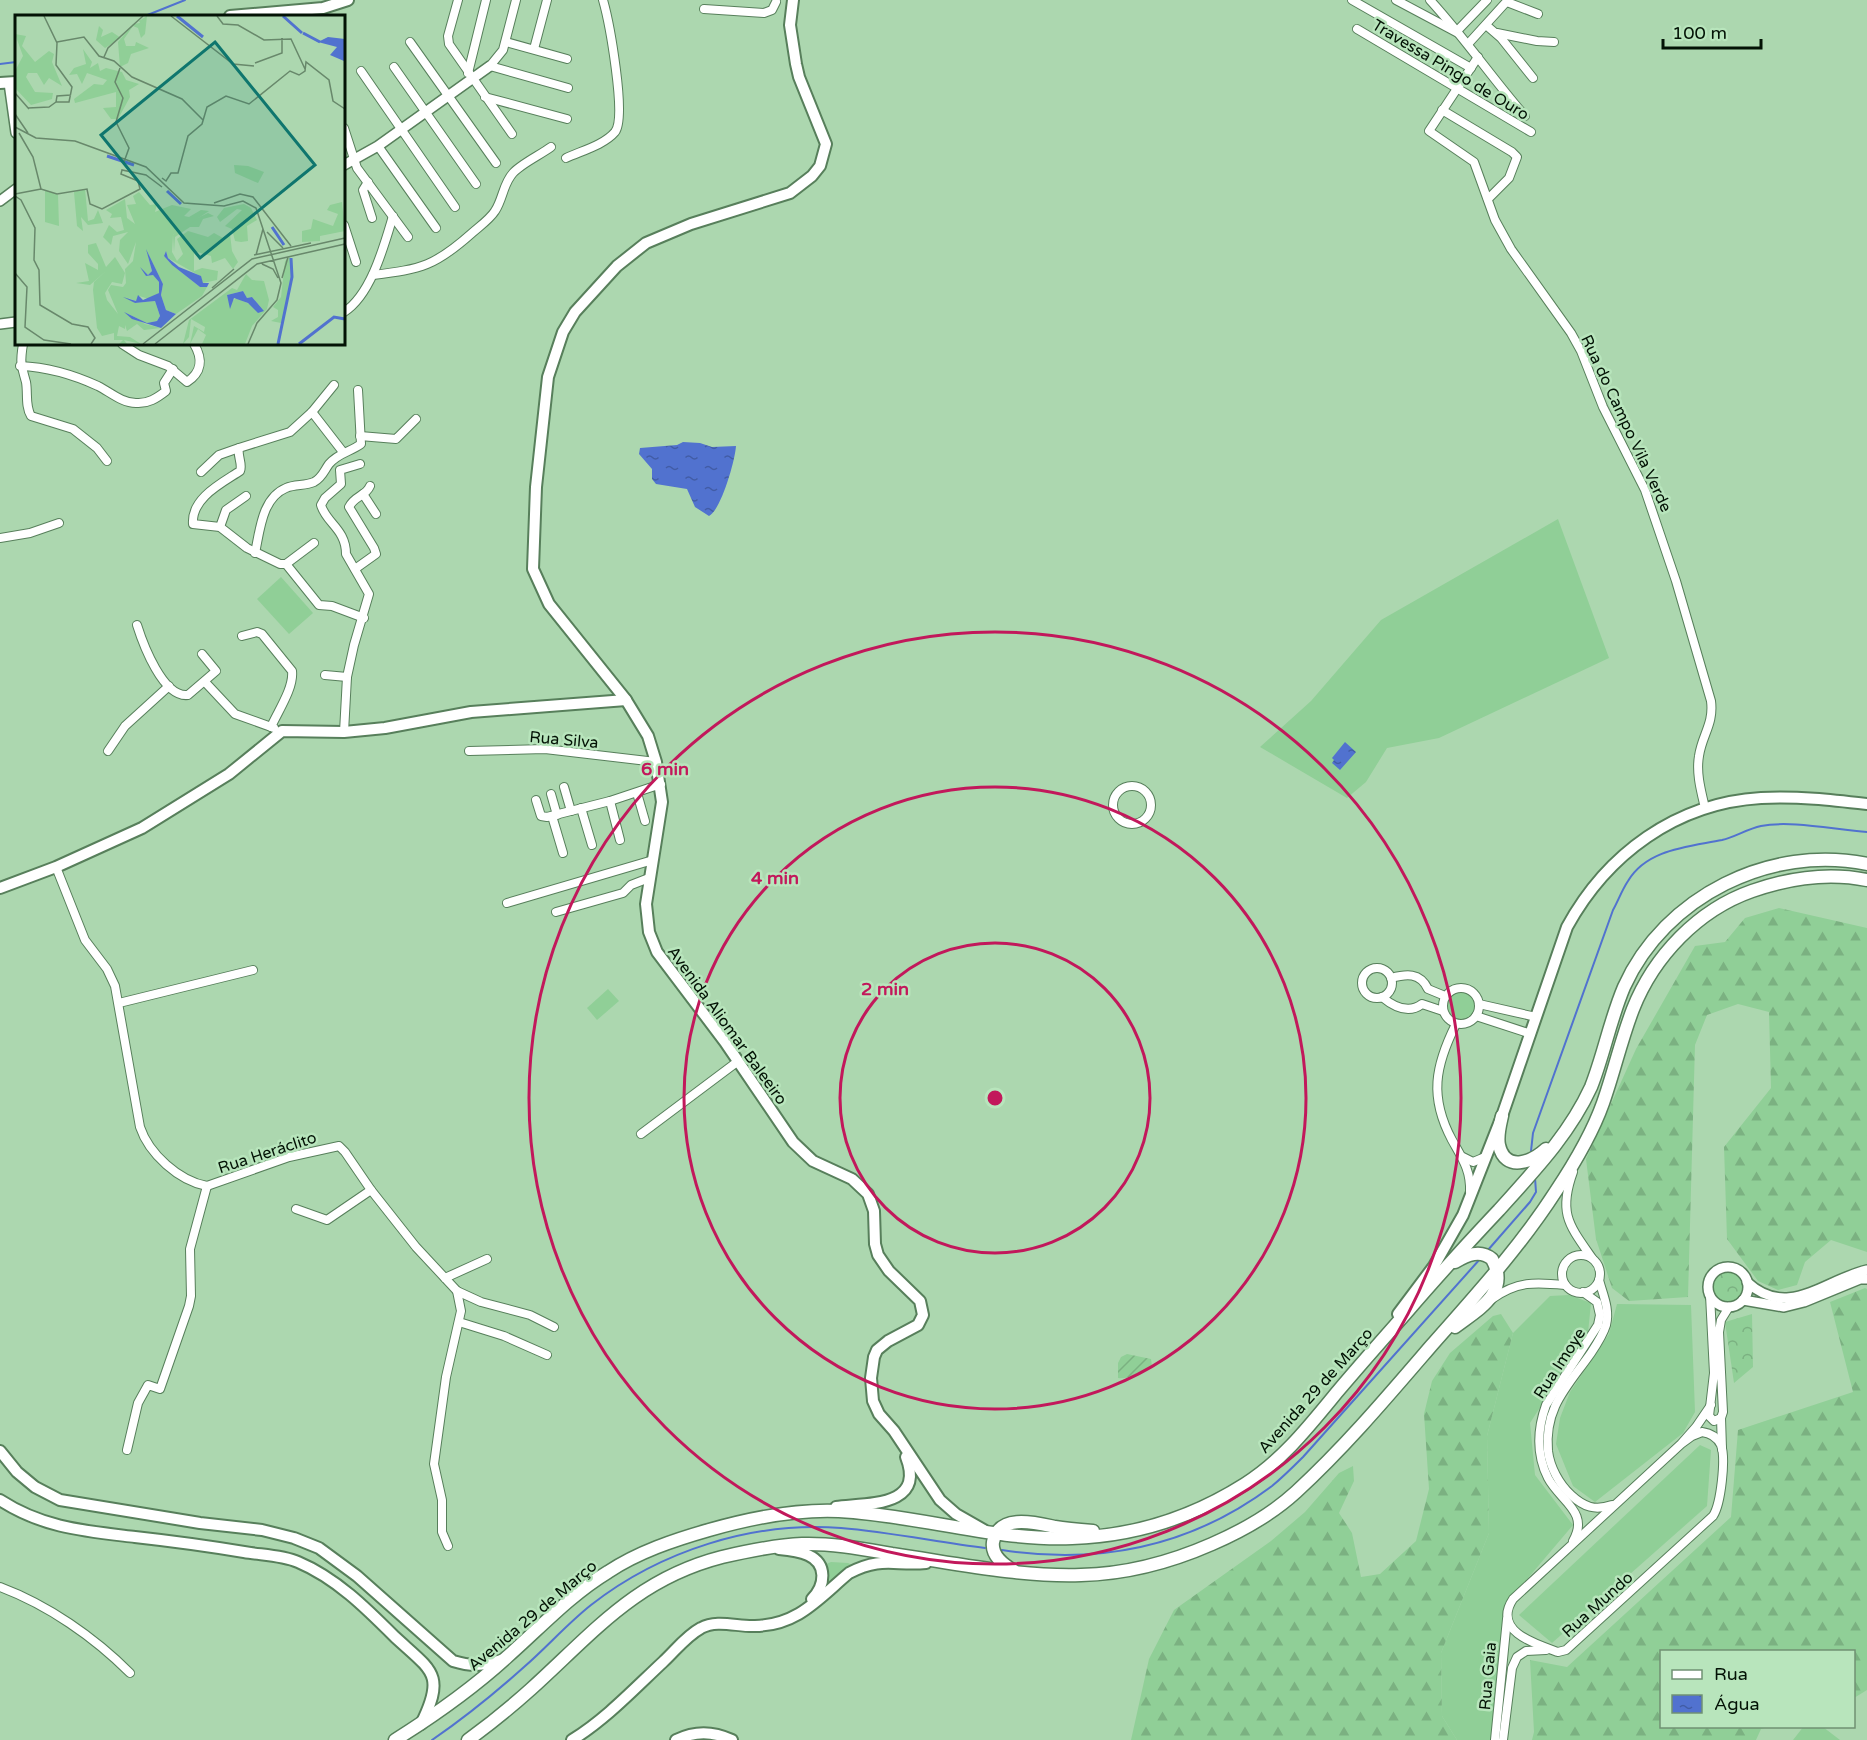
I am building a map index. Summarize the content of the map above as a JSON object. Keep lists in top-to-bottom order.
{
  "streets": {
    "main road": ["Avenida Aliomar Baleeiro", "Avenida 29 de Março"],
    "street": [
      "Travessa Pingo de Ouro",
      "Rua do Campo Vila Verde",
      "Rua Silva",
      "Rua Heráclito",
      "Rua Imoye",
      "Rua Mundo",
      "Rua Gaia"
    ]
  },
  "crossings": [
    ["Rua Silva", "Avenida Aliomar Baleeiro"],
    ["Avenida Aliomar Baleeiro", "Avenida 29 de Março"],
    ["Rua Mundo", "Rua Gaia"]
  ],
  "legend": ["Rua", "Água"],
  "scale_bar": "100 m",
  "rings": ["6 min", "4 min", "2 min"]
}
